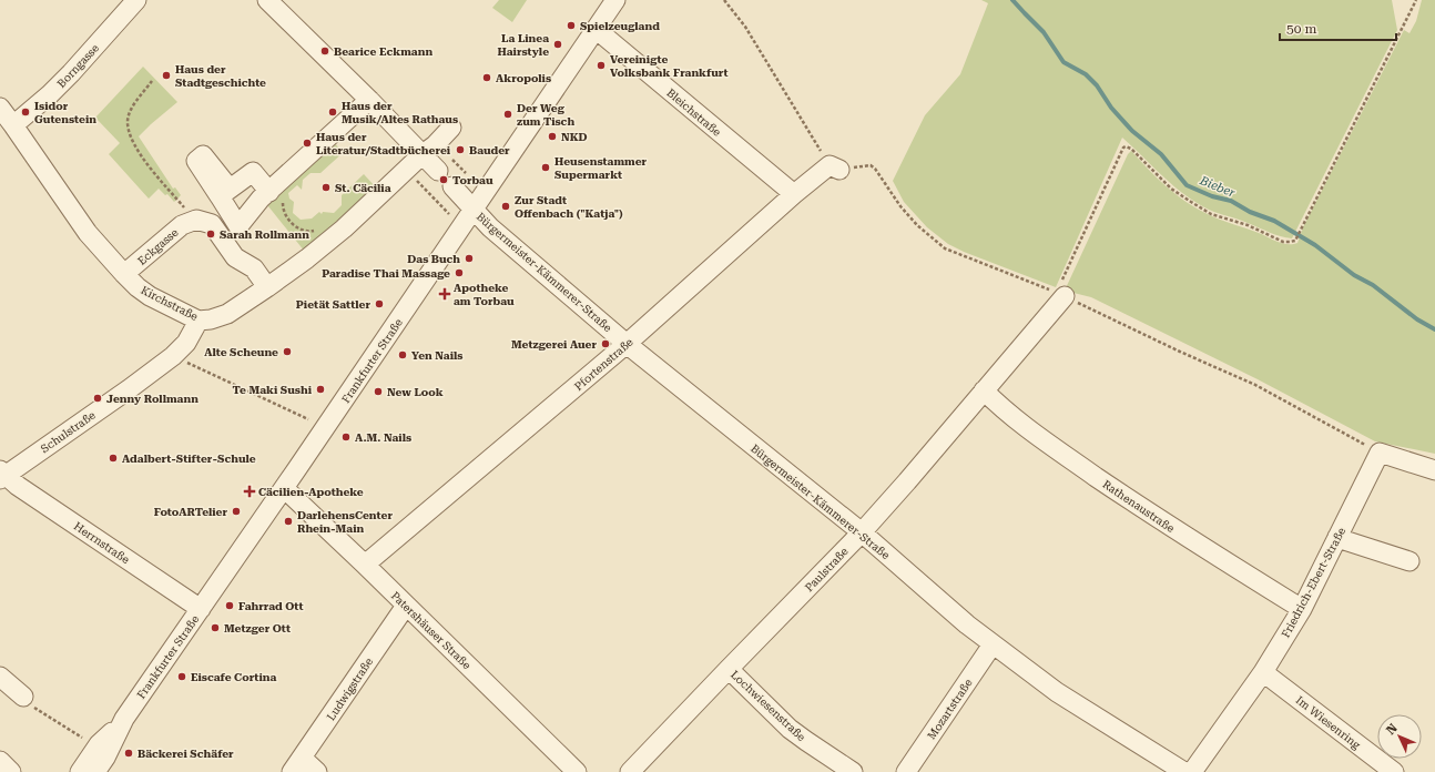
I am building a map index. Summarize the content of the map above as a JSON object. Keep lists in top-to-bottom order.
{
  "streets": {
    "street": [
      "Borngasse",
      "Bleichstraße",
      "Eckgasse",
      "Bürgermeister-Kämmerer-Straße",
      "Kirchstraße",
      "Frankfurter Straße",
      "Pfortenstraße",
      "Schulstraße",
      "Rathenaustraße",
      "Herrnstraße",
      "Paulstraße",
      "Friedrich-Ebert-Straße",
      "Patershäuser Straße",
      "Ludwigstraße",
      "Lochwiesenstraße",
      "Mozartstraße",
      "Im Wiesenring"
    ]
  },
  "crossings": [
    ["Borngasse", "Kirchstraße"],
    ["Bleichstraße", "Frankfurter Straße"],
    ["Bleichstraße", "Pfortenstraße"],
    ["Eckgasse", "Kirchstraße"],
    ["Bürgermeister-Kämmerer-Straße", "Frankfurter Straße"],
    ["Bürgermeister-Kämmerer-Straße", "Pfortenstraße"],
    ["Bürgermeister-Kämmerer-Straße", "Paulstraße"],
    ["Bürgermeister-Kämmerer-Straße", "Mozartstraße"],
    ["Kirchstraße", "Schulstraße"],
    ["Frankfurter Straße", "Herrnstraße"],
    ["Frankfurter Straße", "Patershäuser Straße"],
    ["Pfortenstraße", "Patershäuser Straße"],
    ["Schulstraße", "Herrnstraße"],
    ["Rathenaustraße", "Paulstraße"],
    ["Rathenaustraße", "Friedrich-Ebert-Straße"],
    ["Paulstraße", "Lochwiesenstraße"],
    ["Friedrich-Ebert-Straße", "Im Wiesenring"],
    ["Patershäuser Straße", "Ludwigstraße"]
  ],
  "water": ["Bieber"],
  "places": {
    "other": [
      "Spielzeugland",
      "La Linea Hairstyle",
      "Bearice Eckmann",
      "Vereinigte Volksbank Frankfurt",
      "Haus der Stadtgeschichte",
      "Akropolis",
      "Isidor Gutenstein",
      "Haus der Musik/Altes Rathaus",
      "Der Weg zum Tisch",
      "NKD",
      "Haus der Literatur/Stadtbücherei",
      "Bauder",
      "Heusenstammer Supermarkt",
      "Torbau",
      "St. Cäcilia",
      "Zur Stadt Offenbach (\"Katja\")",
      "Sarah Rollmann",
      "Das Buch",
      "Paradise Thai Massage",
      "Pietät Sattler",
      "Metzgerei Auer",
      "Alte Scheune",
      "Yen Nails",
      "Te Maki Sushi",
      "New Look",
      "Jenny Rollmann",
      "A.M. Nails",
      "Adalbert-Stifter-Schule",
      "FotoARTelier",
      "DarlehensCenter Rhein-Main",
      "Fahrrad Ott",
      "Metzger Ott",
      "Eiscafe Cortina",
      "Bäckerei Schäfer"
    ],
    "health": ["Apotheke am Torbau", "Cäcilien-Apotheke"]
  },
  "scale_bar": "50 m",
  "north": "top left"
}
